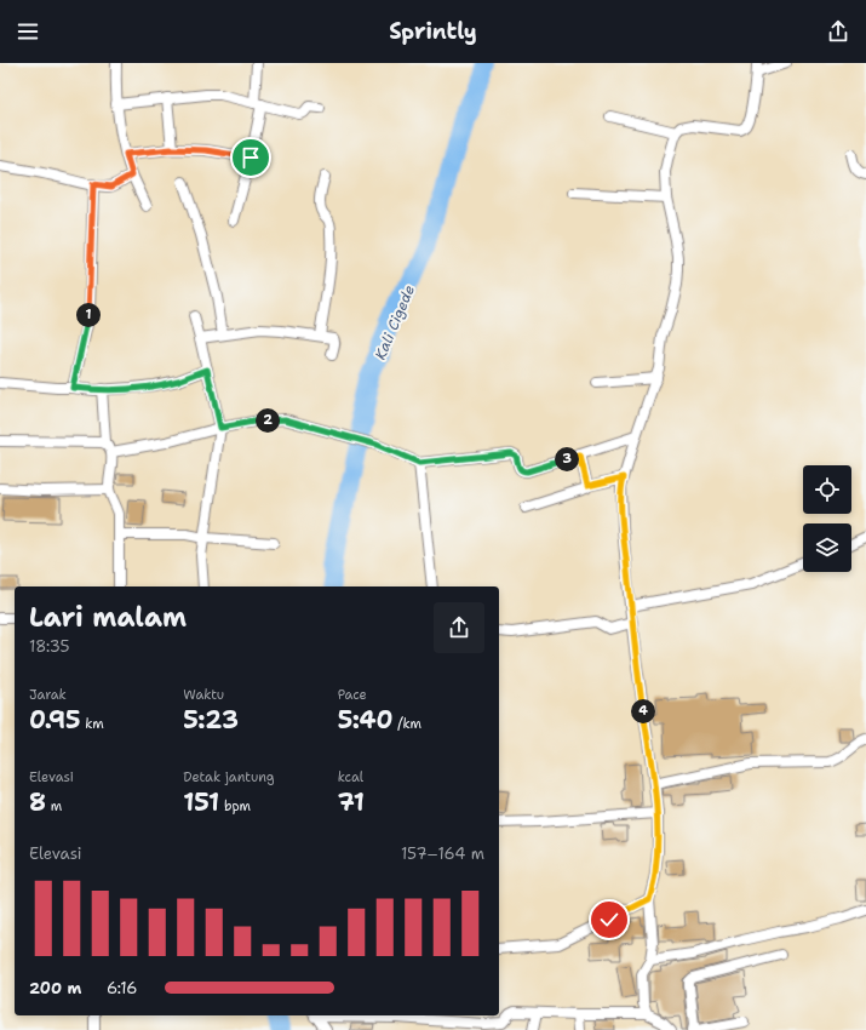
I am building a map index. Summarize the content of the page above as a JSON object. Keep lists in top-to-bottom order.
{
  "water": ["Kali Cigede"],
  "page": {
    "header": "Sprintly",
    "pins": [
      "1",
      "2",
      "3",
      "4"
    ],
    "heading": ["Lari malam", "18:35"],
    "stats": [
      ["Jarak", "0.95 km"],
      ["Waktu", "5:23"],
      ["Pace", "5:40 /km"],
      ["Elevasi", "8 m"],
      ["Detak jantung", "151 bpm"],
      ["kcal", "71"]
    ],
    "chart": ["Elevasi", "157–164 m"],
    "list": [
      {
        "name": "200 m",
        "note": "6:16"
      }
    ]
  }
}
